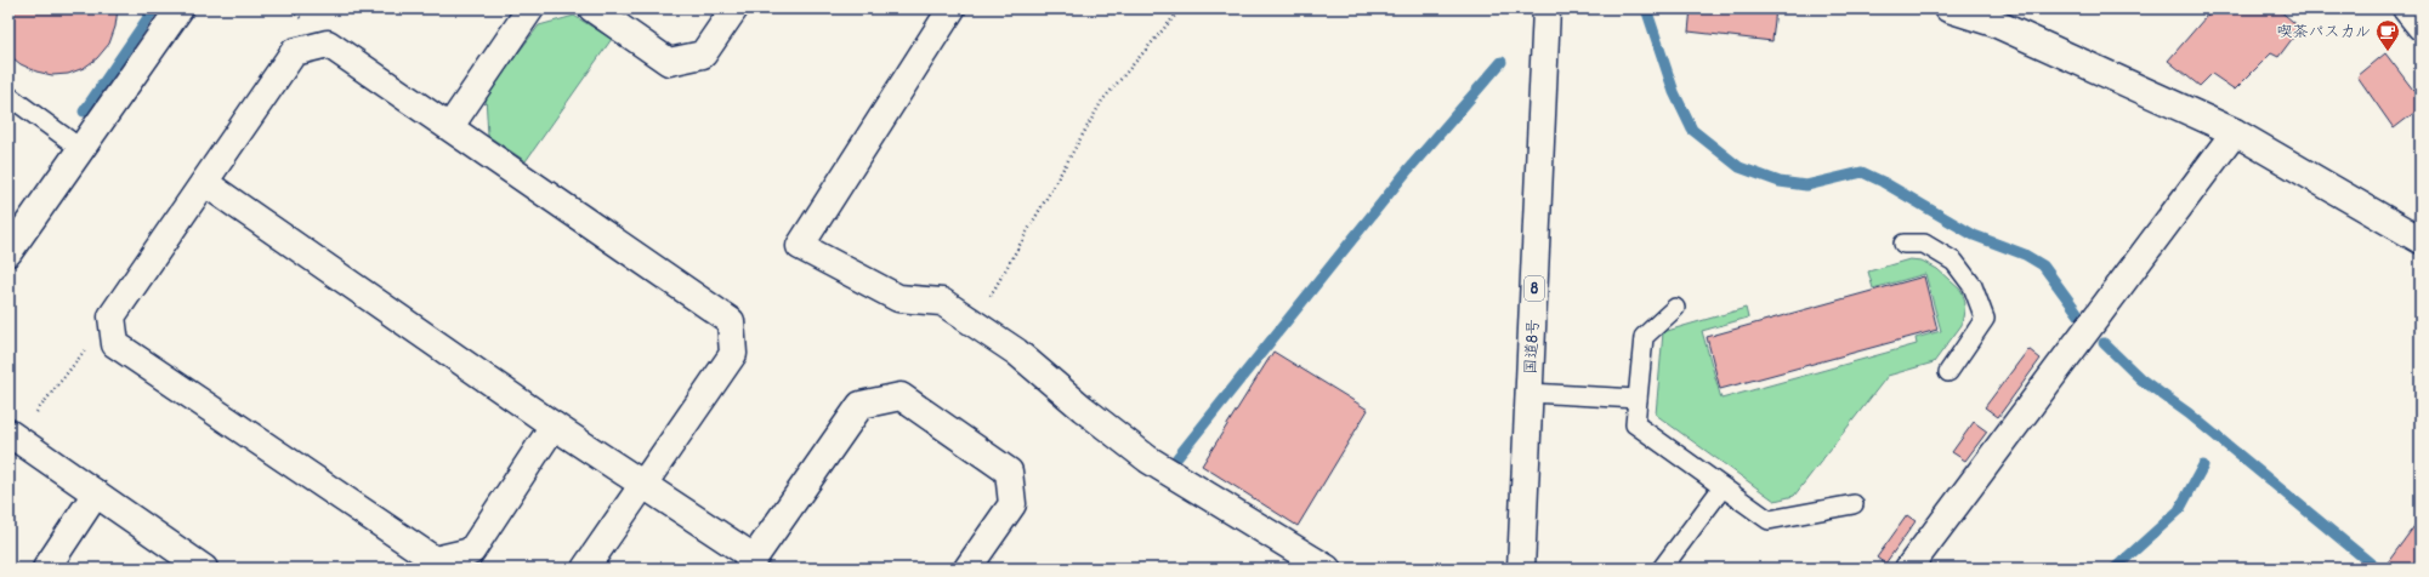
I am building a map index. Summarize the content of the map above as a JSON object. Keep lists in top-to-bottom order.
{
  "streets": {
    "main road": ["8", "国道8号"]
  },
  "places": {
    "cafe": ["喫茶パスカル"]
  }
}
